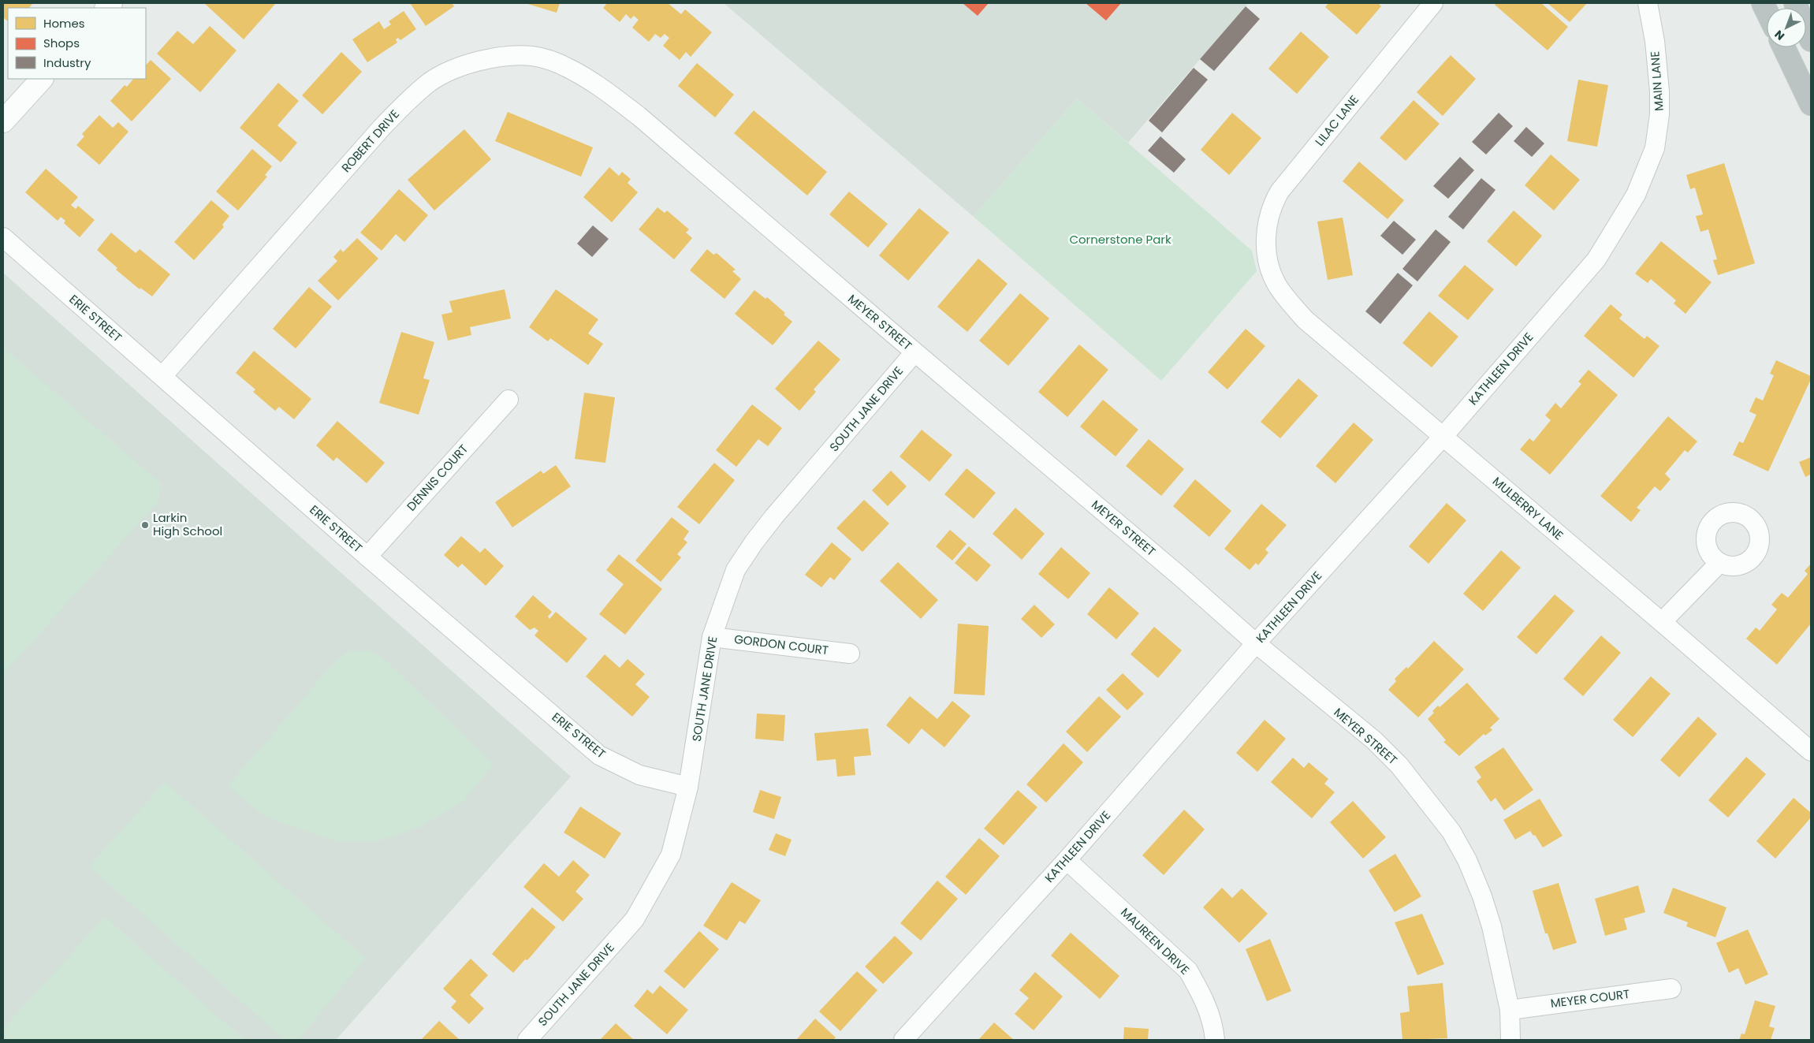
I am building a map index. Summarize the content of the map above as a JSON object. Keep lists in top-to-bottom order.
{
  "streets": {
    "street": [
      "MAIN LANE",
      "LILAC LANE",
      "ROBERT DRIVE",
      "ERIE STREET",
      "MEYER STREET",
      "KATHLEEN DRIVE",
      "SOUTH JANE DRIVE",
      "DENNIS COURT",
      "MULBERRY LANE",
      "GORDON COURT",
      "MAUREEN DRIVE",
      "MEYER COURT"
    ]
  },
  "crossings": [
    ["MAIN LANE", "KATHLEEN DRIVE"],
    ["LILAC LANE", "MULBERRY LANE"],
    ["ROBERT DRIVE", "ERIE STREET"],
    ["ROBERT DRIVE", "MEYER STREET"],
    ["ERIE STREET", "SOUTH JANE DRIVE"],
    ["ERIE STREET", "DENNIS COURT"],
    ["MEYER STREET", "KATHLEEN DRIVE"],
    ["MEYER STREET", "SOUTH JANE DRIVE"],
    ["MEYER STREET", "MEYER COURT"],
    ["KATHLEEN DRIVE", "MULBERRY LANE"],
    ["KATHLEEN DRIVE", "MAUREEN DRIVE"],
    ["SOUTH JANE DRIVE", "GORDON COURT"]
  ],
  "parks": ["Cornerstone Park"],
  "places": ["Larkin High School"],
  "legend": ["Homes", "Shops", "Industry"],
  "north": "bottom left"
}
